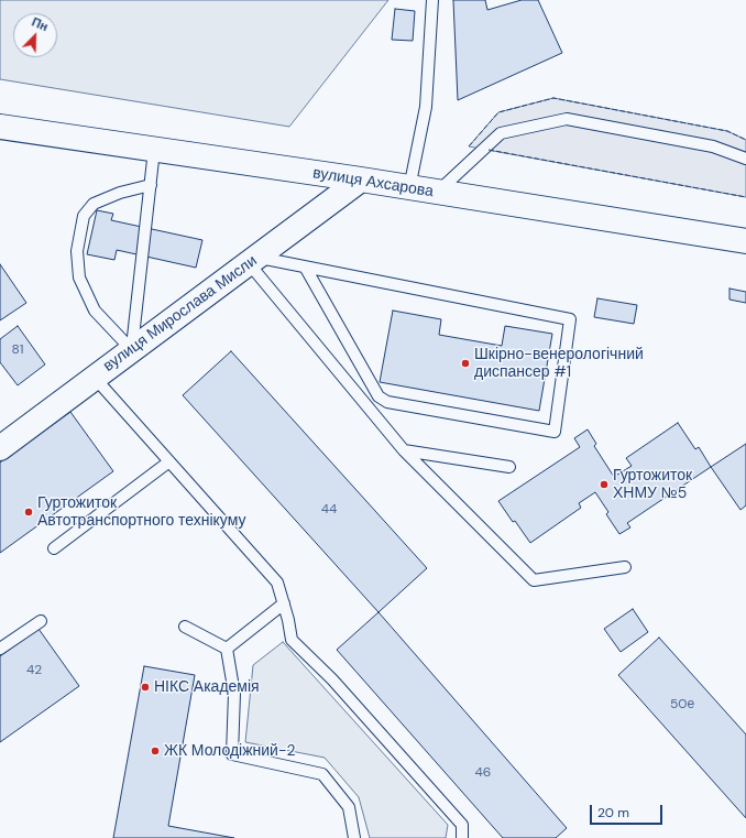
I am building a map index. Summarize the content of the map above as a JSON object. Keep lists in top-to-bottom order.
{
  "streets": {
    "street": ["вулиця Ахсарова", "вулиця Мирослава Мисли"]
  },
  "crossings": [
    ["вулиця Ахсарова", "вулиця Мирослава Мисли"]
  ],
  "places": [
    "Шкірно-венерологічний диспансер #1",
    "Гуртожиток ХНМУ №5",
    "Гуртожиток Автотранспортного технікуму",
    "НІКС Академія",
    "ЖК Молодіжний-2"
  ],
  "house_numbers": [
    "81",
    "44",
    "42",
    "50е",
    "46"
  ],
  "scale_bar": "20 m",
  "north": "top right"
}
